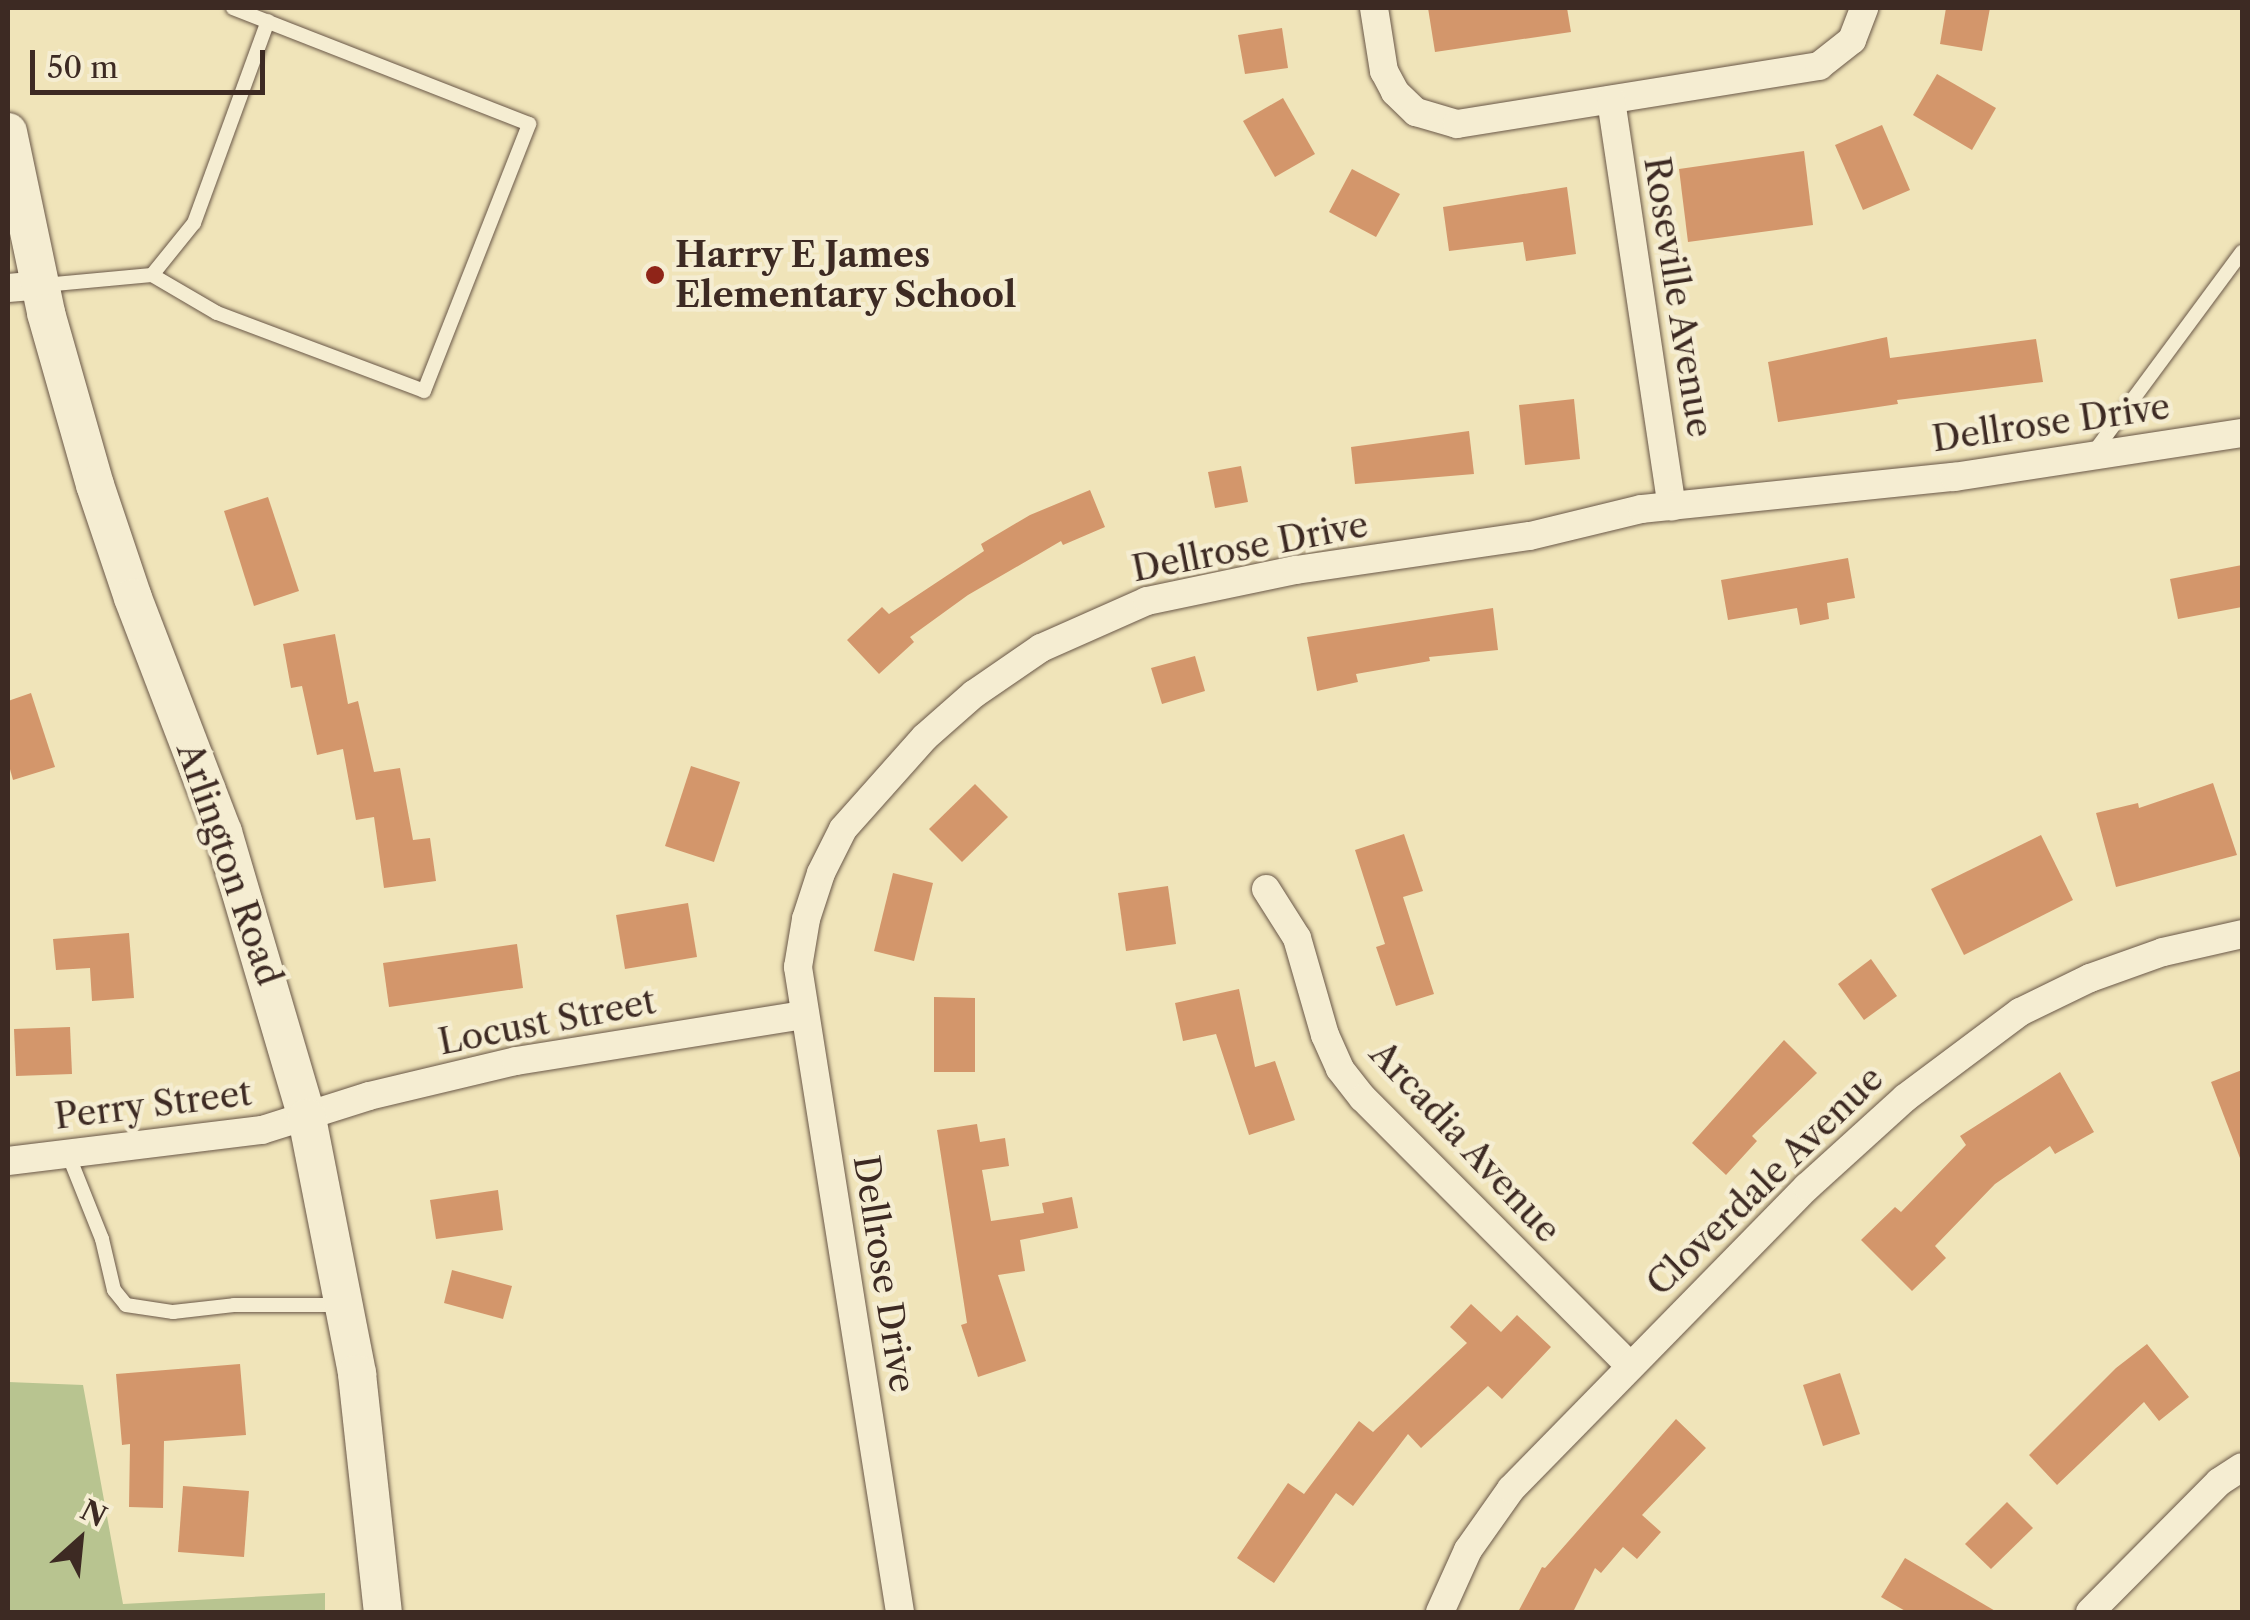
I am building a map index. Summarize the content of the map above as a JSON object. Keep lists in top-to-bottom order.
{
  "streets": {
    "main road": ["Arlington Road"],
    "street": [
      "Roseville Avenue",
      "Dellrose Drive",
      "Locust Street",
      "Perry Street",
      "Arcadia Avenue",
      "Cloverdale Avenue"
    ]
  },
  "crossings": [
    ["Roseville Avenue", "Dellrose Drive"],
    ["Dellrose Drive", "Locust Street"],
    ["Arlington Road", "Locust Street"],
    ["Arlington Road", "Perry Street"],
    ["Locust Street", "Perry Street"],
    ["Arcadia Avenue", "Cloverdale Avenue"]
  ],
  "places": ["Harry E James Elementary School"],
  "scale_bar": "50 m",
  "north": "top right"
}
